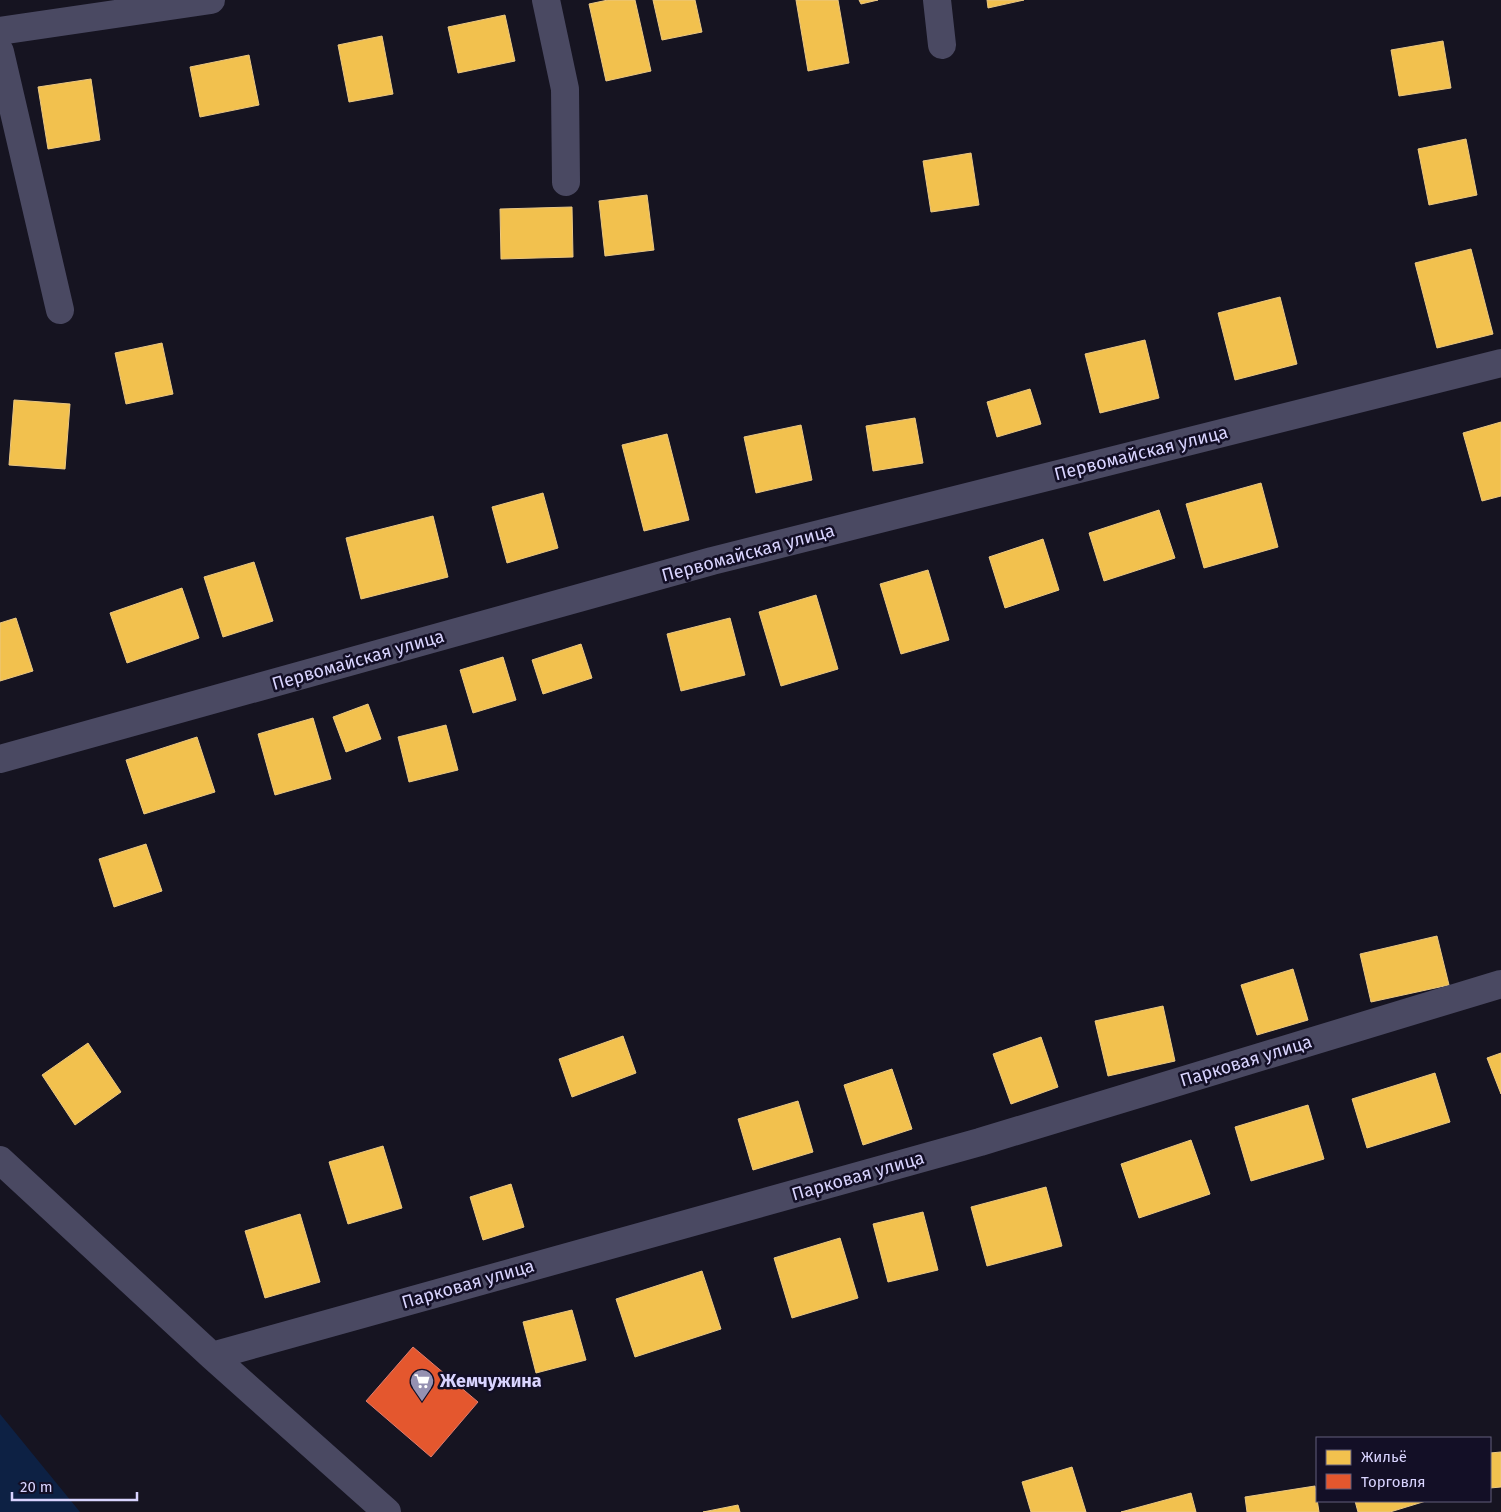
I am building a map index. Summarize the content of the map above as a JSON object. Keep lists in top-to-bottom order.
{
  "streets": {
    "street": ["Первомайская улица", "Парковая улица"]
  },
  "places": {
    "supermarket": ["Жемчужина"]
  },
  "legend": ["Жильё", "Торговля"],
  "scale_bar": "20 m"
}
